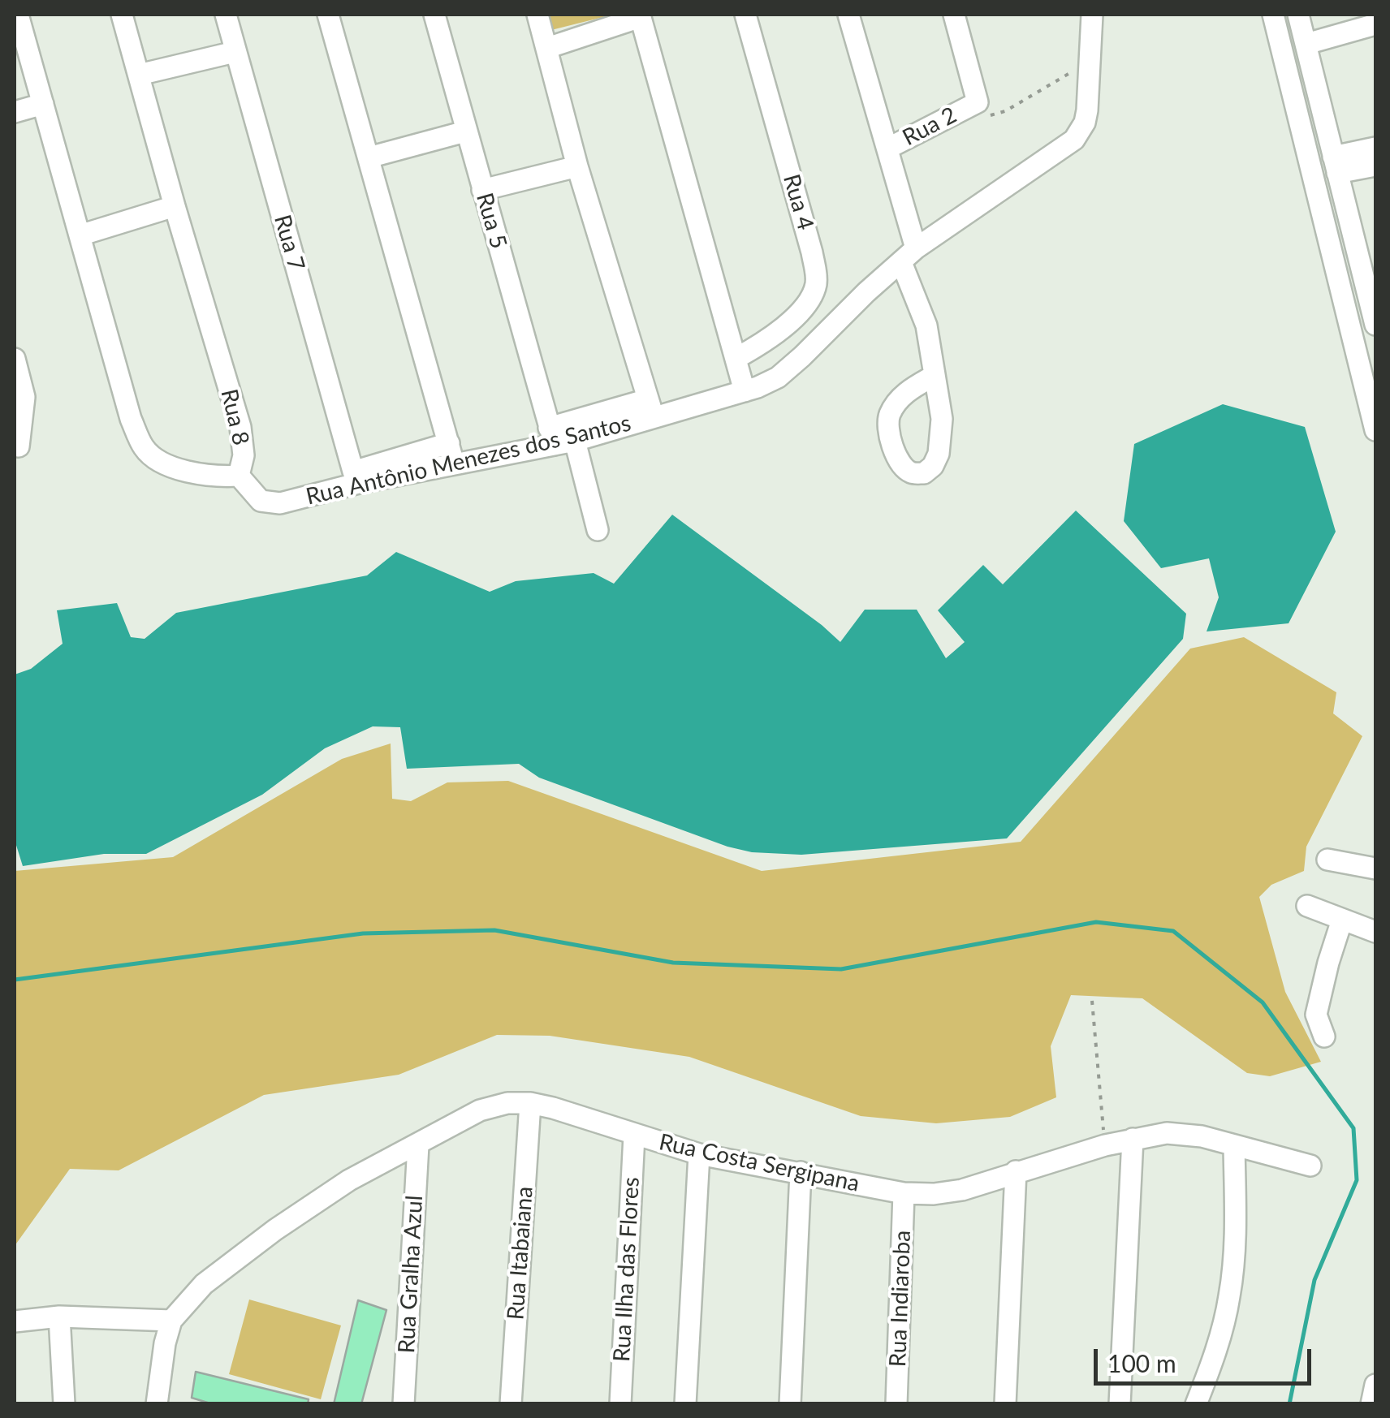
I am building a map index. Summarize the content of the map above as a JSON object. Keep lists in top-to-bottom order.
{
  "streets": {
    "street": [
      "Rua 2",
      "Rua 4",
      "Rua 5",
      "Rua 7",
      "Rua 8",
      "Rua Antônio Menezes dos Santos",
      "Rua Costa Sergipana",
      "Rua Itabaiana",
      "Rua Ilha das Flores",
      "Rua Gralha Azul",
      "Rua Indiaroba"
    ]
  },
  "crossings": [
    ["Rua 5", "Rua Antônio Menezes dos Santos"],
    ["Rua 7", "Rua Antônio Menezes dos Santos"],
    ["Rua 8", "Rua Antônio Menezes dos Santos"],
    ["Rua Costa Sergipana", "Rua Itabaiana"],
    ["Rua Costa Sergipana", "Rua Ilha das Flores"],
    ["Rua Costa Sergipana", "Rua Gralha Azul"],
    ["Rua Costa Sergipana", "Rua Indiaroba"]
  ],
  "scale_bar": "100 m"
}
